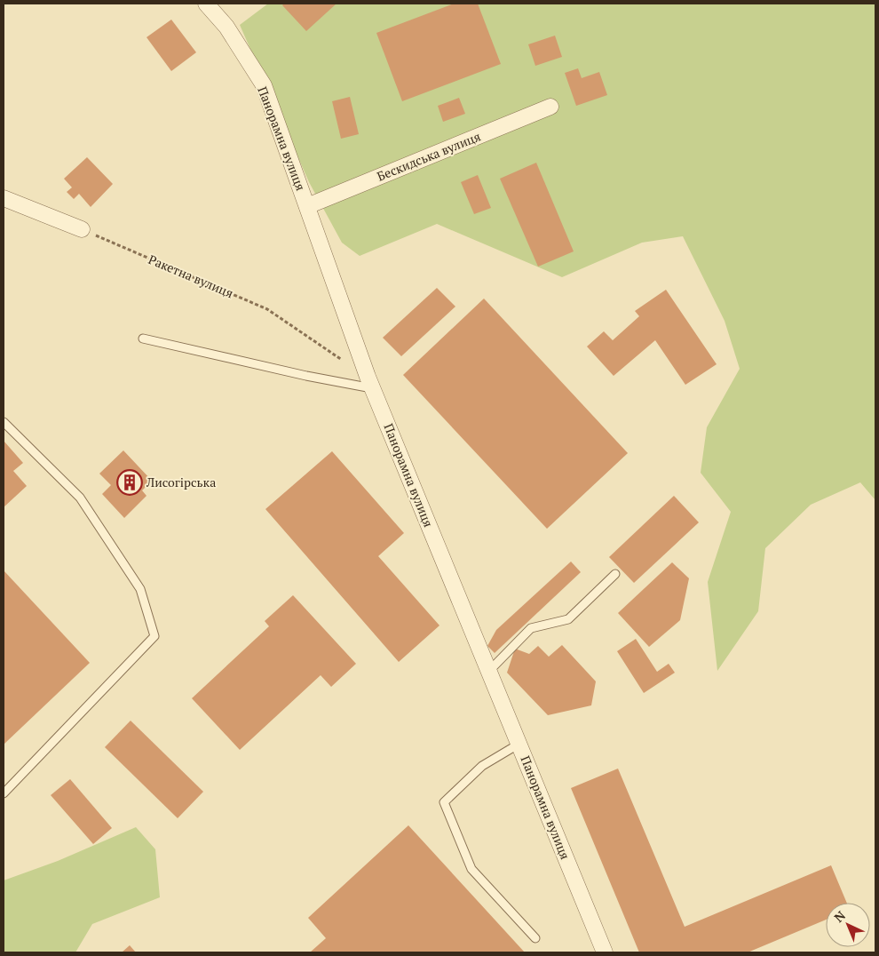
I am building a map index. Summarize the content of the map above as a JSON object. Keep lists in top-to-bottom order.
{
  "streets": {
    "street": ["Панорамна вулиця", "Бескидська вулиця"],
    "path": ["Ракетна вулиця"]
  },
  "crossings": [
    ["Панорамна вулиця", "Бескидська вулиця"],
    ["Панорамна вулиця", "Ракетна вулиця"]
  ],
  "places": {
    "building": ["Лисогірська"]
  },
  "north": "top left"
}
